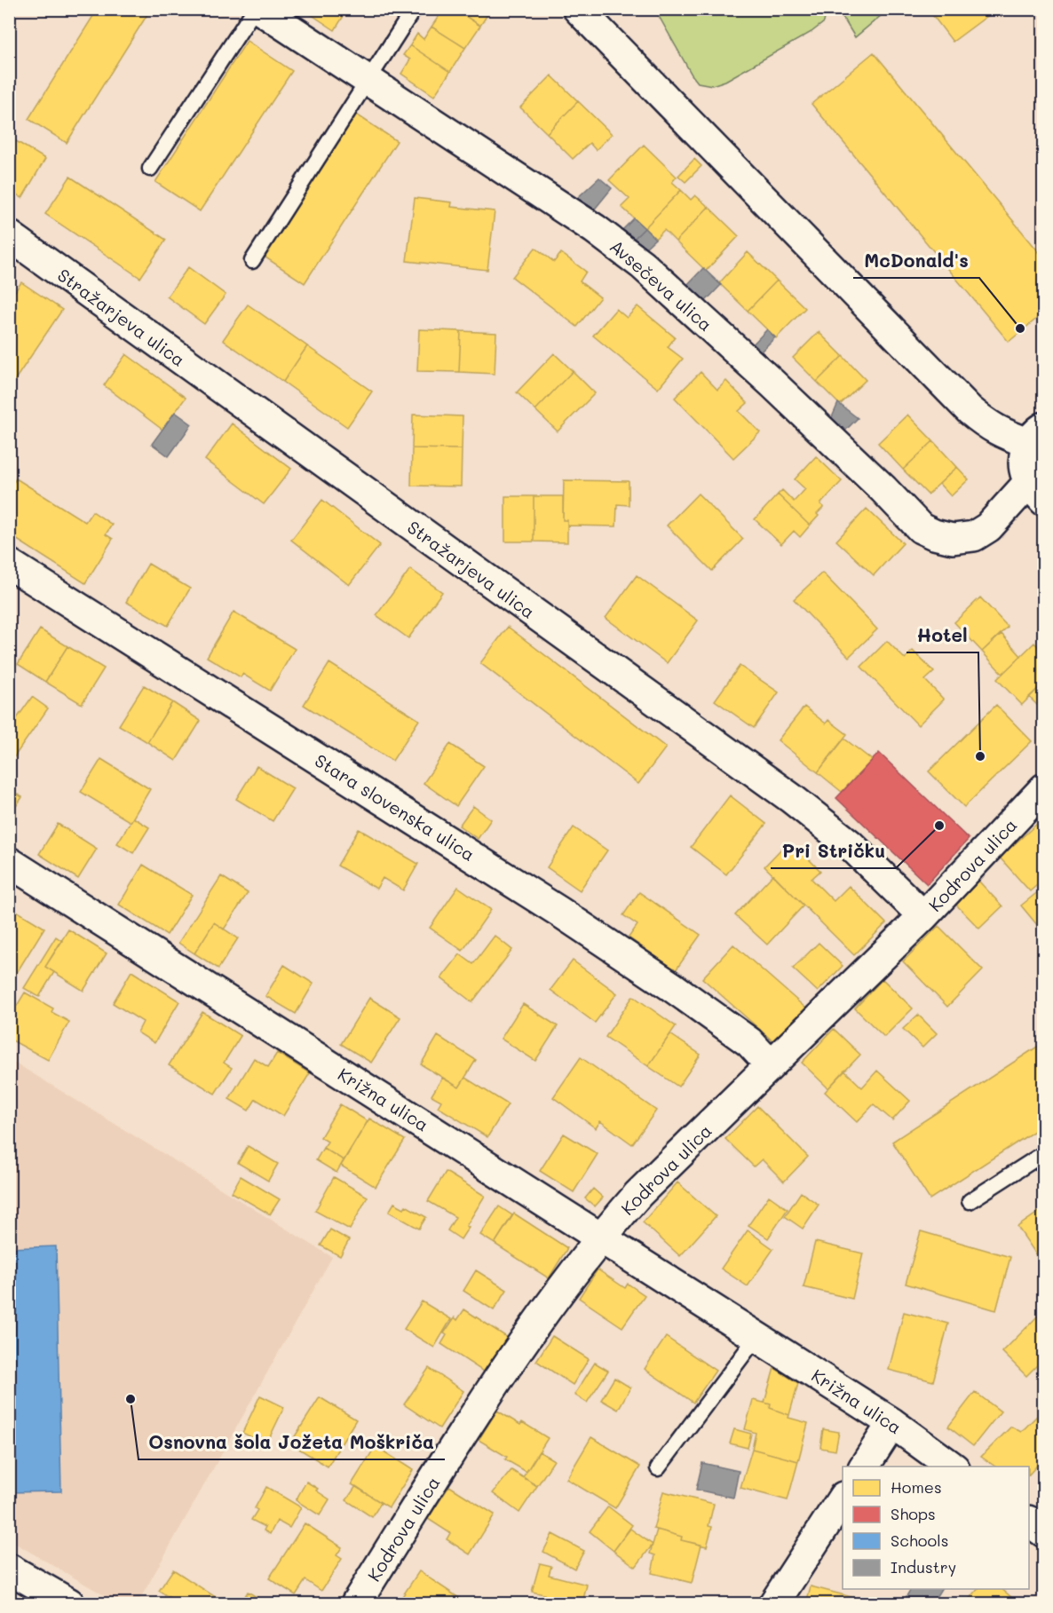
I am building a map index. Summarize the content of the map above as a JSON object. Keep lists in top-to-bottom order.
{
  "streets": {
    "street": [
      "Avsečeva ulica",
      "Stražarjeva ulica",
      "Stara slovenska ulica",
      "Kodrova ulica",
      "Križna ulica"
    ]
  },
  "crossings": [
    ["Stražarjeva ulica", "Kodrova ulica"],
    ["Stara slovenska ulica", "Kodrova ulica"],
    ["Kodrova ulica", "Križna ulica"]
  ],
  "places": [
    "McDonald's",
    "Hotel",
    "Pri Stričku",
    "Osnovna šola Jožeta Moškriča"
  ],
  "legend": [
    "Homes",
    "Shops",
    "Schools",
    "Industry"
  ]
}
